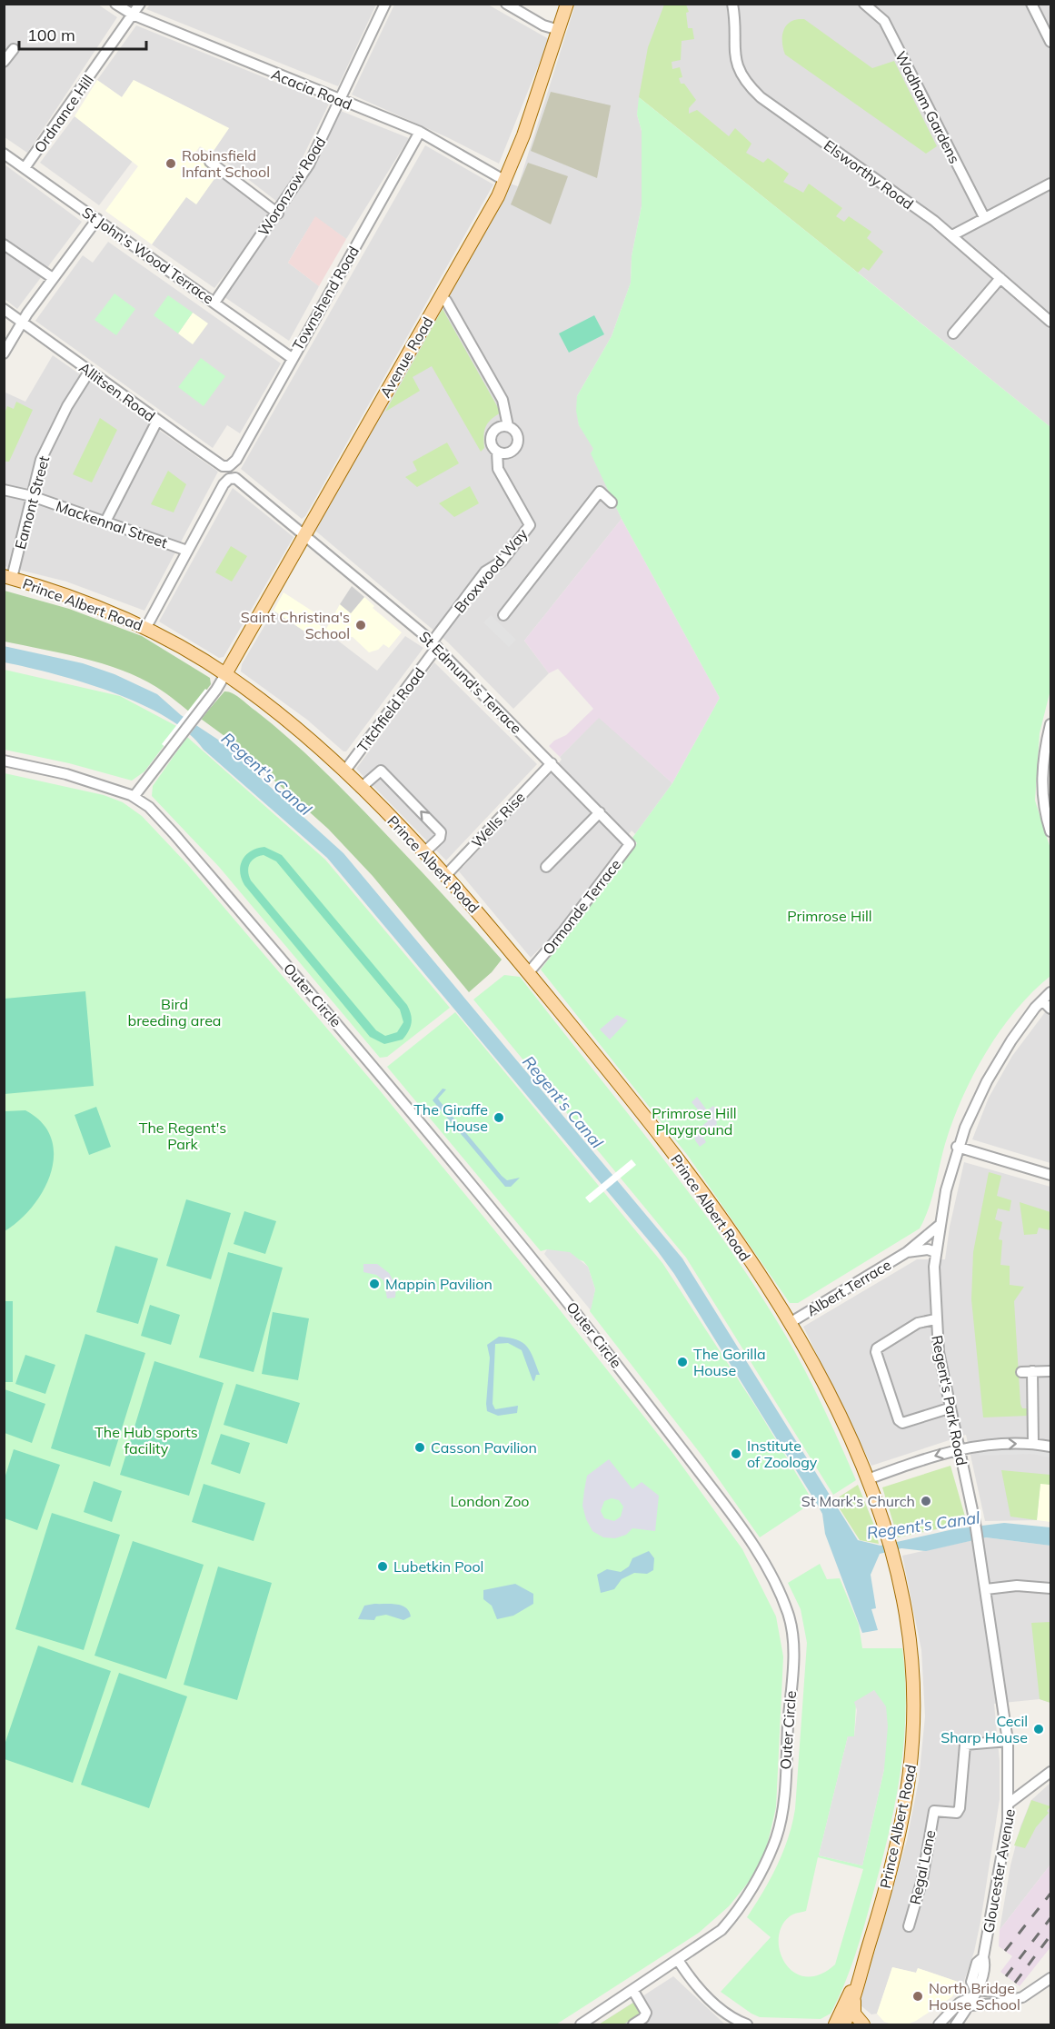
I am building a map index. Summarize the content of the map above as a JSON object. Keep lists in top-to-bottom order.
{
  "streets": {
    "main road": ["Avenue Road", "Prince Albert Road"],
    "street": [
      "Acacia Road",
      "Wadham Gardens",
      "Ordnance Hill",
      "Elsworthy Road",
      "Woronzow Road",
      "St John's Wood Terrace",
      "Townshend Road",
      "Allitsen Road",
      "Eamont Street",
      "Mackennal Street",
      "Broxwood Way",
      "St Edmund's Terrace",
      "Titchfield Road",
      "Wells Rise",
      "Ormonde Terrace",
      "Outer Circle",
      "Albert Terrace",
      "Regent's Park Road",
      "Regal Lane",
      "Gloucester Avenue"
    ]
  },
  "crossings": [
    ["Acacia Road", "Ordnance Hill"],
    ["Acacia Road", "Woronzow Road"],
    ["Acacia Road", "Townshend Road"],
    ["Acacia Road", "Avenue Road"],
    ["Ordnance Hill", "St John's Wood Terrace"],
    ["Woronzow Road", "St John's Wood Terrace"],
    ["St John's Wood Terrace", "Townshend Road"],
    ["Townshend Road", "Allitsen Road"],
    ["Avenue Road", "Prince Albert Road"],
    ["Avenue Road", "St Edmund's Terrace"],
    ["Avenue Road", "Outer Circle"],
    ["Allitsen Road", "Eamont Street"],
    ["Eamont Street", "Mackennal Street"],
    ["Eamont Street", "Prince Albert Road"],
    ["Broxwood Way", "St Edmund's Terrace"],
    ["Broxwood Way", "Titchfield Road"],
    ["Prince Albert Road", "Titchfield Road"],
    ["Prince Albert Road", "Wells Rise"],
    ["Prince Albert Road", "Ormonde Terrace"],
    ["Prince Albert Road", "Albert Terrace"],
    ["St Edmund's Terrace", "Titchfield Road"],
    ["St Edmund's Terrace", "Wells Rise"],
    ["St Edmund's Terrace", "Ormonde Terrace"],
    ["Albert Terrace", "Regent's Park Road"],
    ["Regent's Park Road", "Regal Lane"],
    ["Regent's Park Road", "Gloucester Avenue"]
  ],
  "water": ["Regent's Canal"],
  "parks": [
    "Primrose Hill",
    "Bird breeding area",
    "Primrose Hill Playground",
    "The Regent's Park",
    "The Hub sports facility",
    "London Zoo"
  ],
  "places": [
    "Robinsfield Infant School",
    "Saint Christina's School",
    "The Giraffe House",
    "Mappin Pavilion",
    "The Gorilla House",
    "Casson Pavilion",
    "Institute of Zoology",
    "St Mark's Church",
    "Lubetkin Pool",
    "Cecil Sharp House",
    "North Bridge House School"
  ],
  "scale_bar": "100 m"
}
